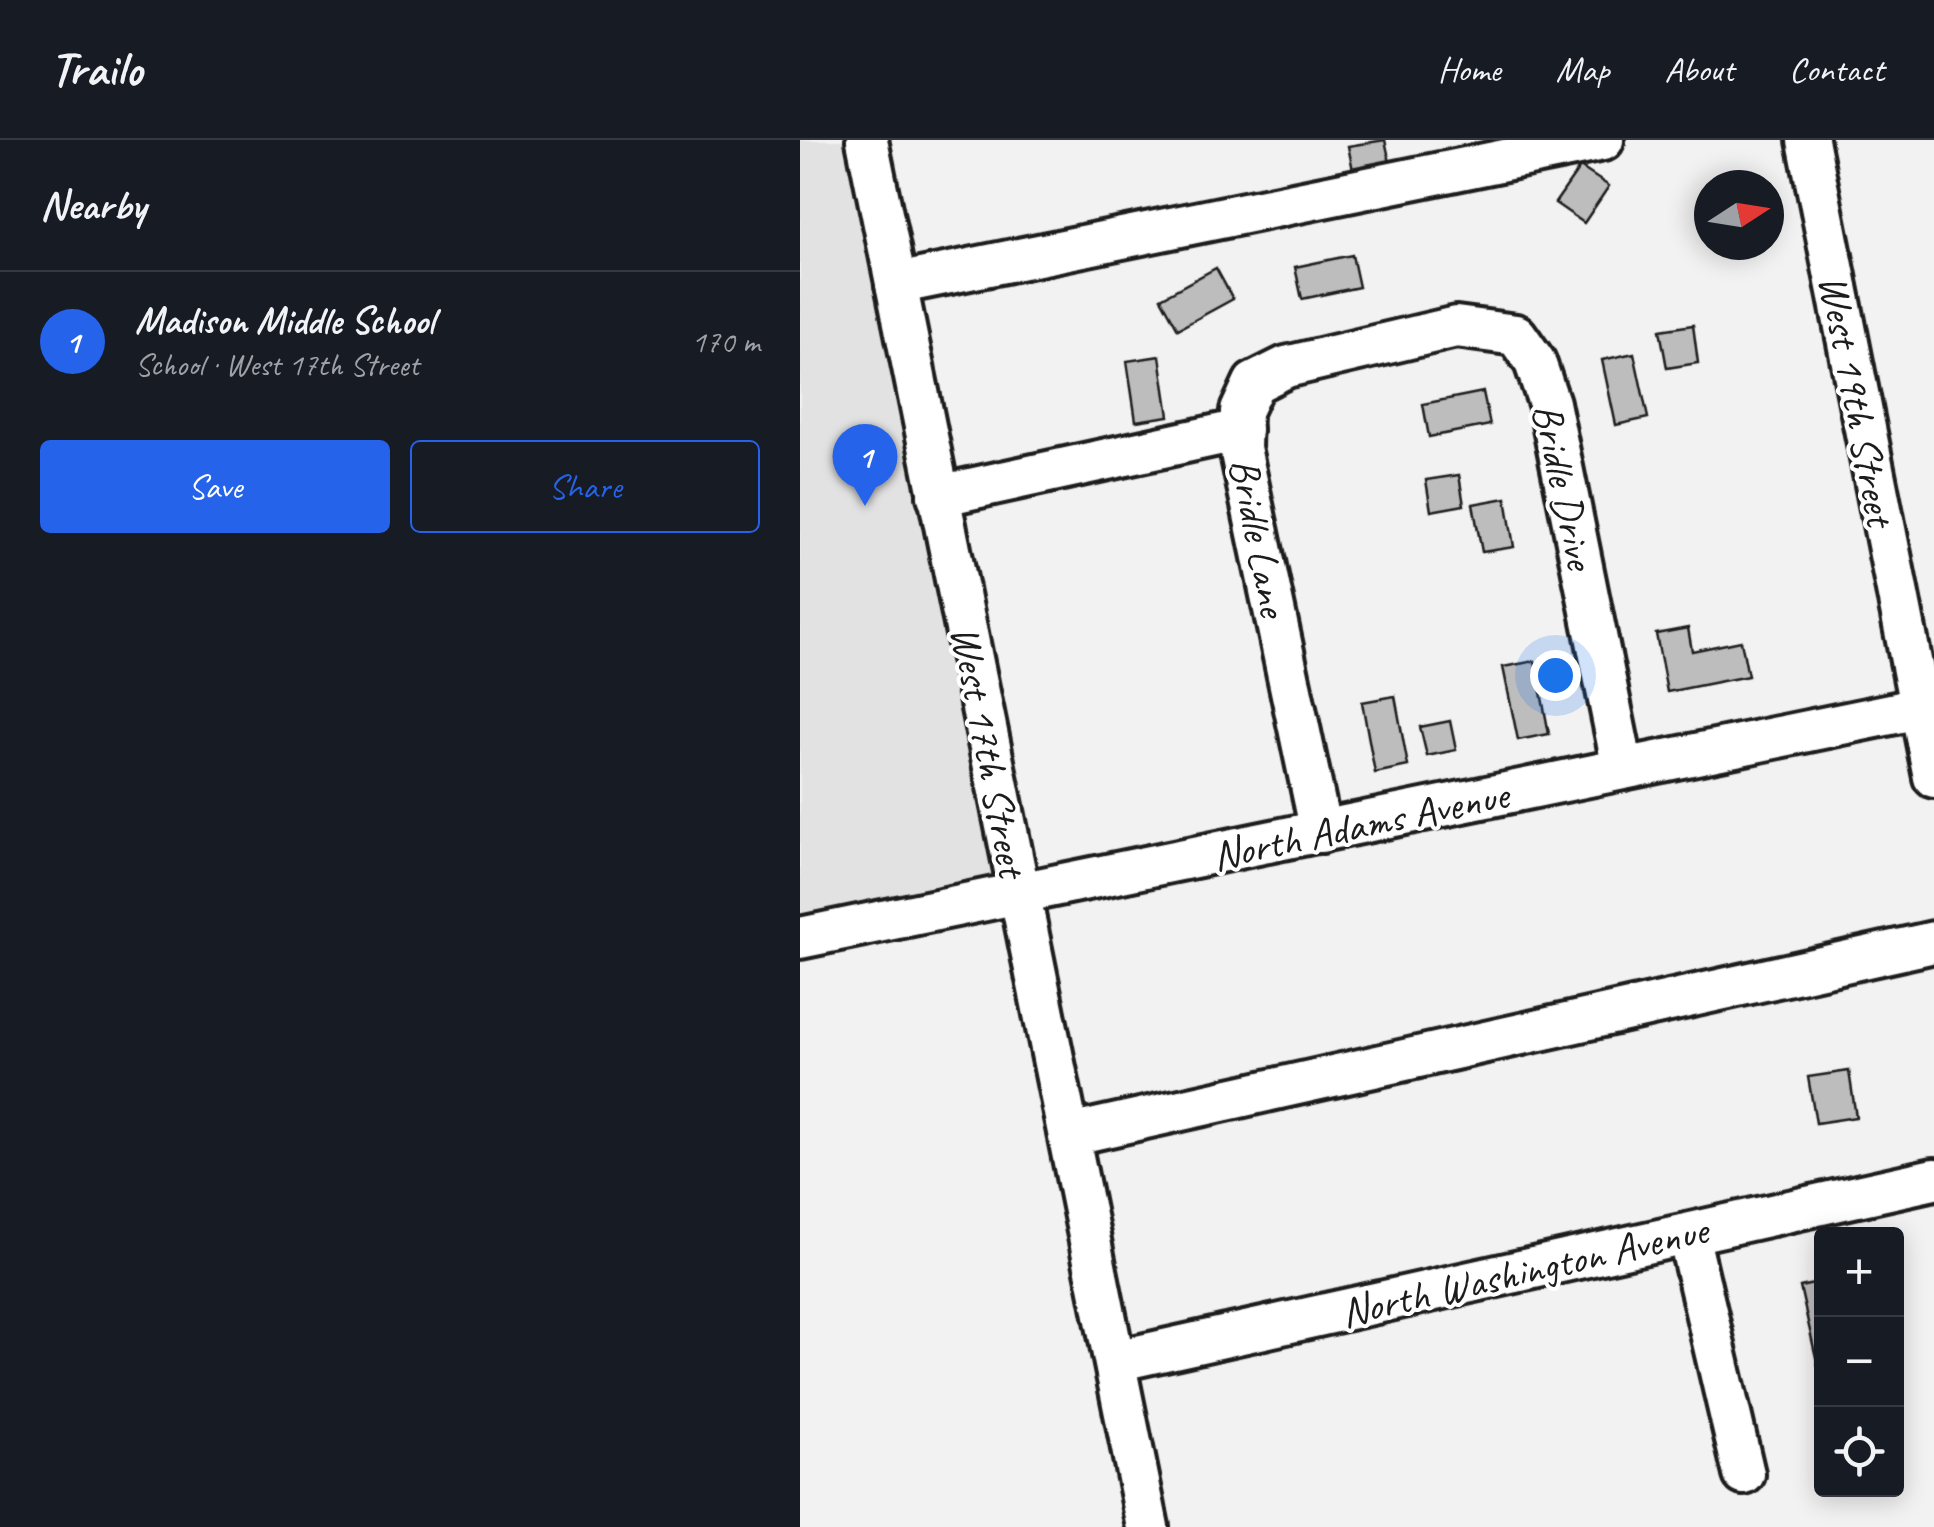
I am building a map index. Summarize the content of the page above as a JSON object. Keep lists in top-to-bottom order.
{
  "streets": {
    "street": [
      "West 19th Street",
      "Bridle Drive",
      "Bridle Lane",
      "West 17th Street",
      "North Adams Avenue",
      "North Washington Avenue"
    ]
  },
  "crossings": [
    ["West 19th Street", "North Adams Avenue"],
    ["Bridle Drive", "Bridle Lane"],
    ["Bridle Drive", "North Adams Avenue"],
    ["Bridle Lane", "North Adams Avenue"],
    ["West 17th Street", "North Adams Avenue"],
    ["West 17th Street", "North Washington Avenue"]
  ],
  "north": "right",
  "page": {
    "header": "Trailo",
    "nav": [
      "Home",
      "Map",
      "About",
      "Contact"
    ],
    "heading": "Nearby",
    "list": [
      {
        "mark": "1",
        "name": "Madison Middle School",
        "note": "School · West 17th Street",
        "value": "170 m"
      }
    ],
    "buttons": ["Save", "Share"],
    "pins": "1",
    "map_buttons": ["+", "−"]
  }
}
